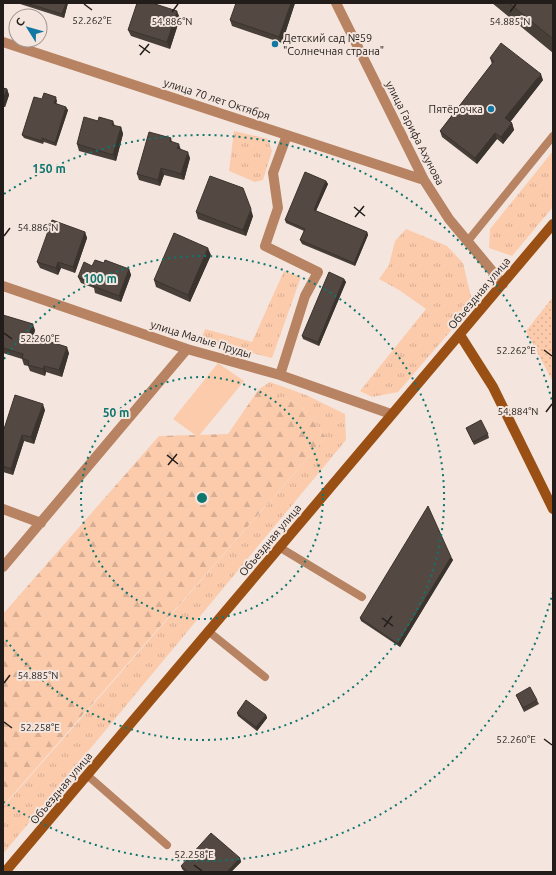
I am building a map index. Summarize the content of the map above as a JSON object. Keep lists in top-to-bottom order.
{
  "streets": {
    "main road": ["Объездная улица"],
    "street": ["улица 70 лет Октября", "улица Гарифа Ахунова", "улица Малые Пруды"]
  },
  "crossings": [
    ["улица 70 лет Октября", "улица Гарифа Ахунова"],
    ["улица Гарифа Ахунова", "Объездная улица"],
    ["Объездная улица", "улица Малые Пруды"]
  ],
  "places": ["Детский сад №59 \"Солнечная страна\"", "Пятёрочка"],
  "north": "top left",
  "coordinates": [
    "52.262°E",
    "54.885°N",
    "54.886°N",
    "52.260°E",
    "54.884°N",
    "52.258°E"
  ],
  "rings": ["150 m", "100 m", "50 m"]
}
